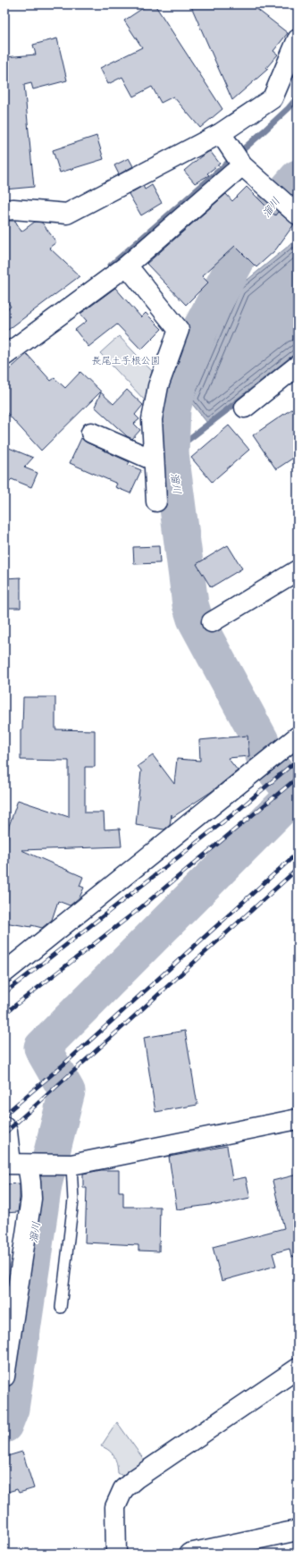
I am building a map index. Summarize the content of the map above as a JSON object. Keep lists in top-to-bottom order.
{
  "water": ["溜川"],
  "parks": ["長尾土手根公園"]
}
